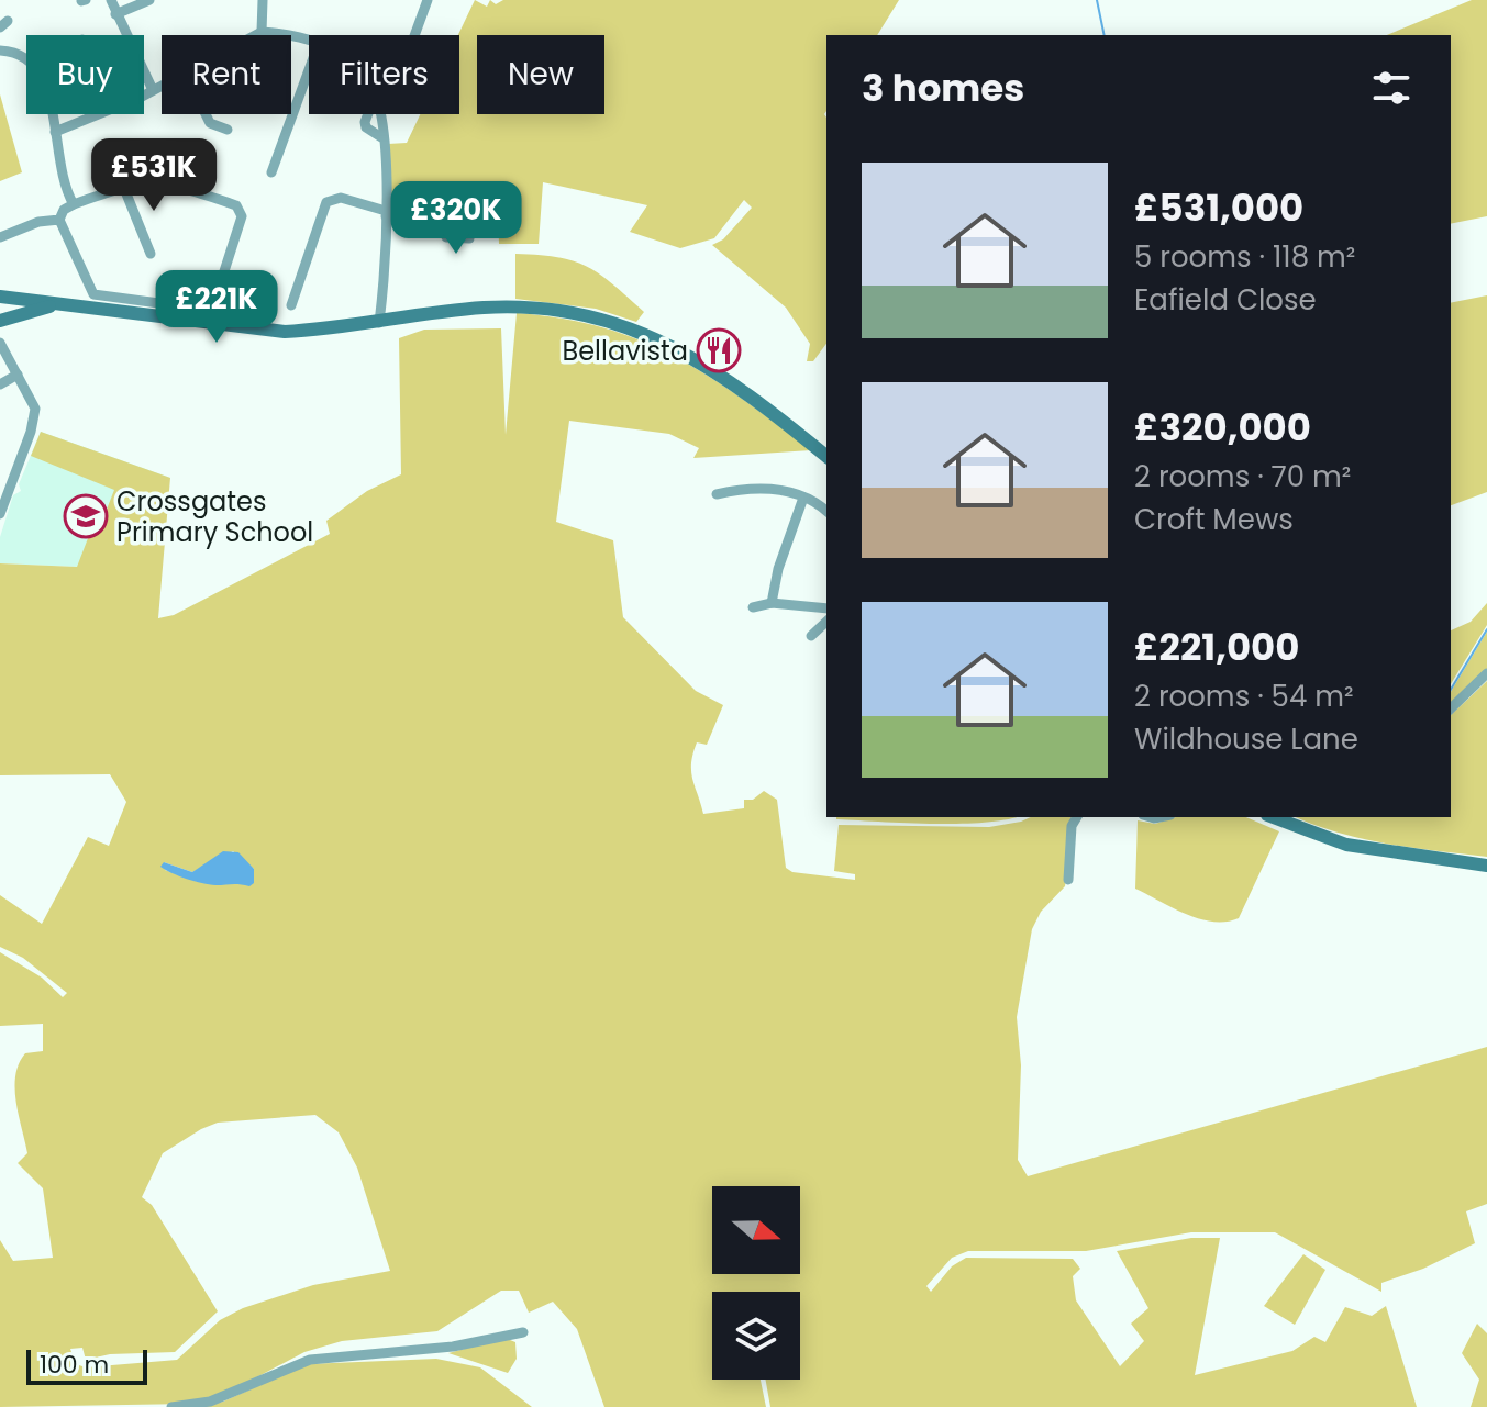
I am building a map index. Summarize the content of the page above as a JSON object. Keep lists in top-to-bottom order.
{
  "places": {
    "restaurant": ["Bellavista"],
    "school or university": ["Crossgates Primary School"]
  },
  "scale_bar": "100 m",
  "north": "right",
  "page": {
    "chip": [
      "Buy",
      "Rent",
      "Filters",
      "New"
    ],
    "heading": "3 homes",
    "price": ["£531K", "£320K", "£221K"],
    "list": [
      {
        "name": "£531,000",
        "note": "5 rooms · 118 m² · Eafield Close"
      },
      {
        "name": "£320,000",
        "note": "2 rooms · 70 m² · Croft Mews"
      },
      {
        "name": "£221,000",
        "note": "2 rooms · 54 m² · Wildhouse Lane"
      }
    ],
    "scale": "100 m"
  }
}
